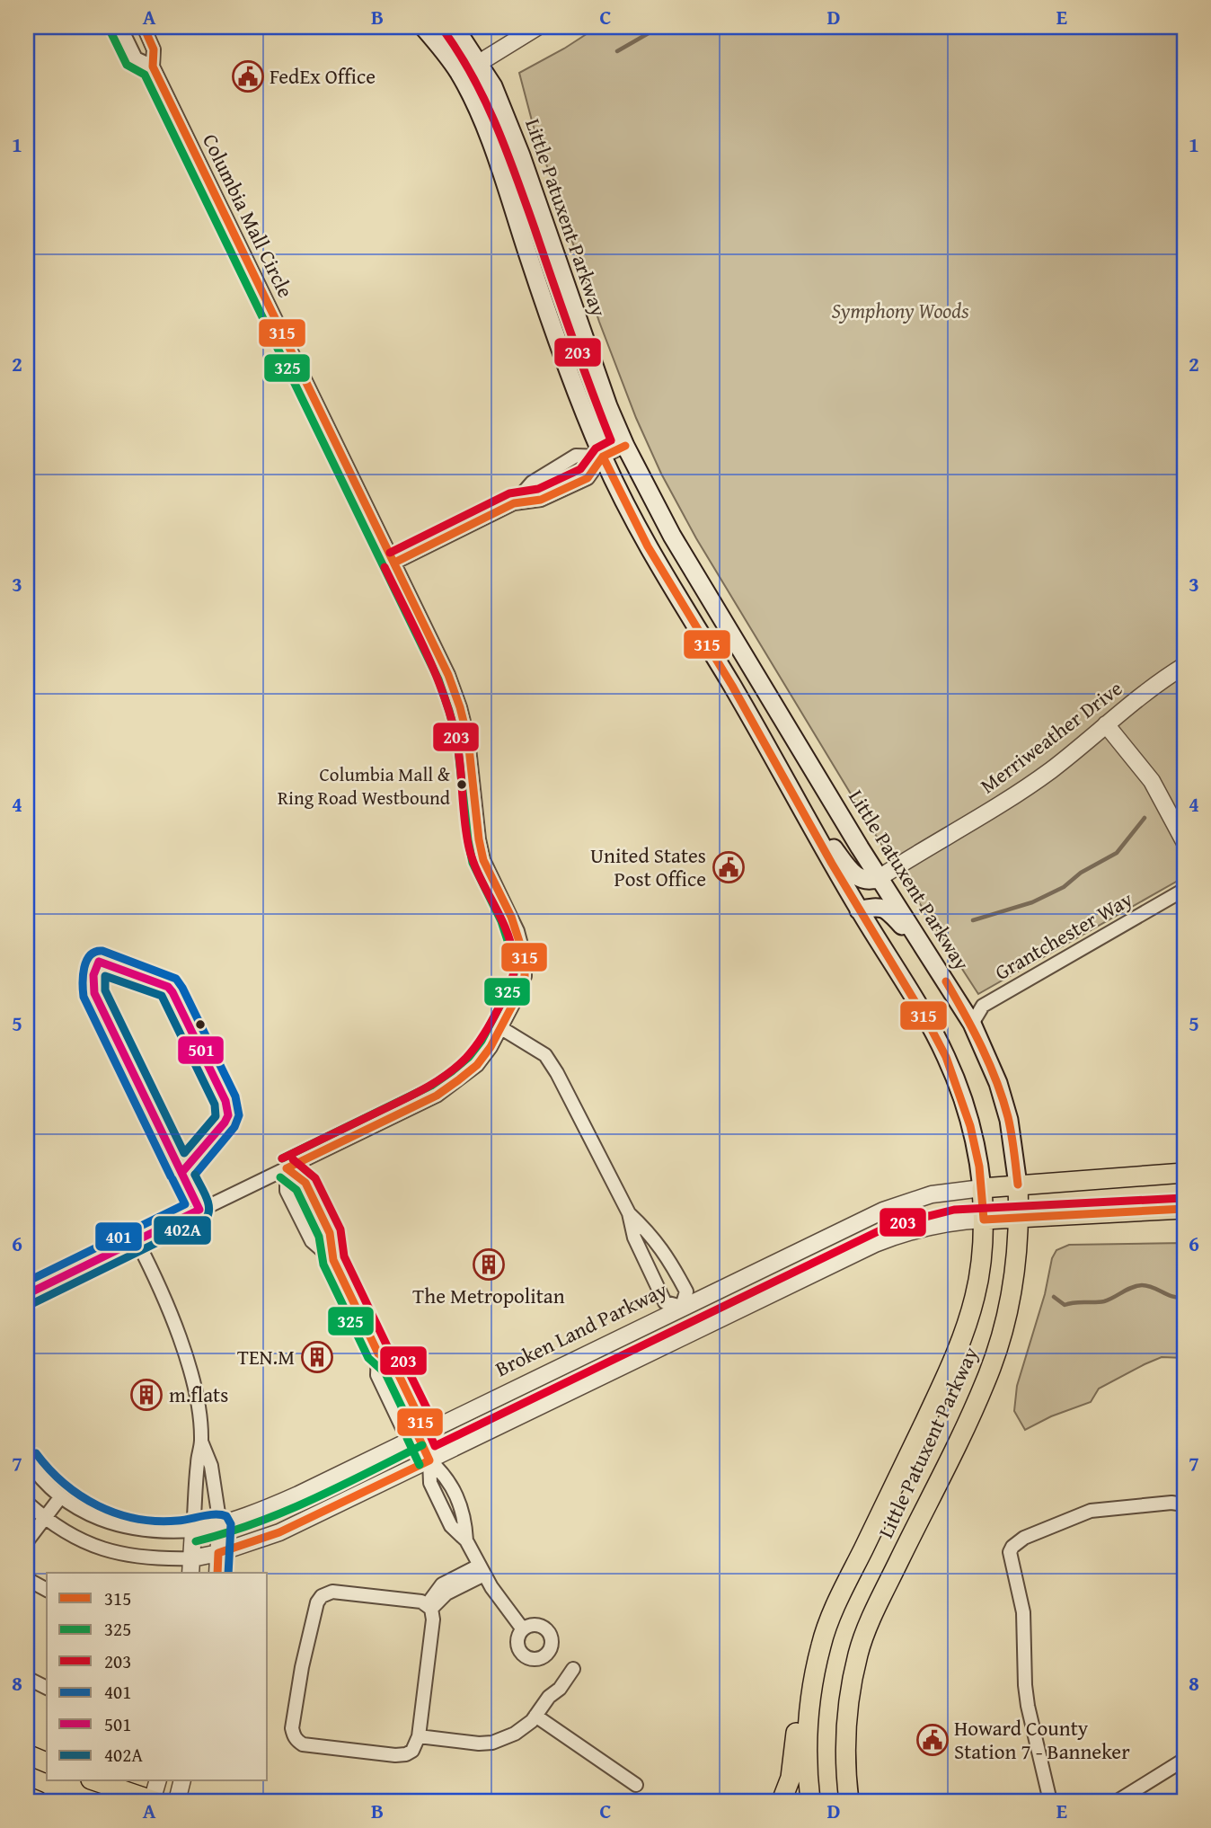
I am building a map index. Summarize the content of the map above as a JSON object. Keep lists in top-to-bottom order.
{
  "streets": {
    "main road": ["Little Patuxent Parkway", "Broken Land Parkway"],
    "street": ["Columbia Mall Circle", "Merriweather Drive", "Grantchester Way"]
  },
  "crossings": [
    ["Little Patuxent Parkway", "Merriweather Drive"],
    ["Little Patuxent Parkway", "Grantchester Way"],
    ["Little Patuxent Parkway", "Broken Land Parkway"]
  ],
  "parks": ["Symphony Woods"],
  "places": {
    "public building": ["FedEx Office", "United States Post Office", "Howard County Station 7 - Banneker"],
    "other": ["Columbia Mall & Ring Road Westbound"],
    "building": ["The Metropolitan", "TEN.M", "m.flats"]
  },
  "lines": [
    "transit line 315",
    "transit line 325",
    "transit line 203",
    "transit line 401",
    "transit line 501",
    "transit line 402A"
  ],
  "legend": [
    "315",
    "325",
    "203",
    "401",
    "501",
    "402A"
  ],
  "grid": {
    "columns": [
      "A",
      "B",
      "C",
      "D",
      "E"
    ],
    "rows": [
      "1",
      "2",
      "3",
      "4",
      "5",
      "6",
      "7",
      "8"
    ]
  }
}
